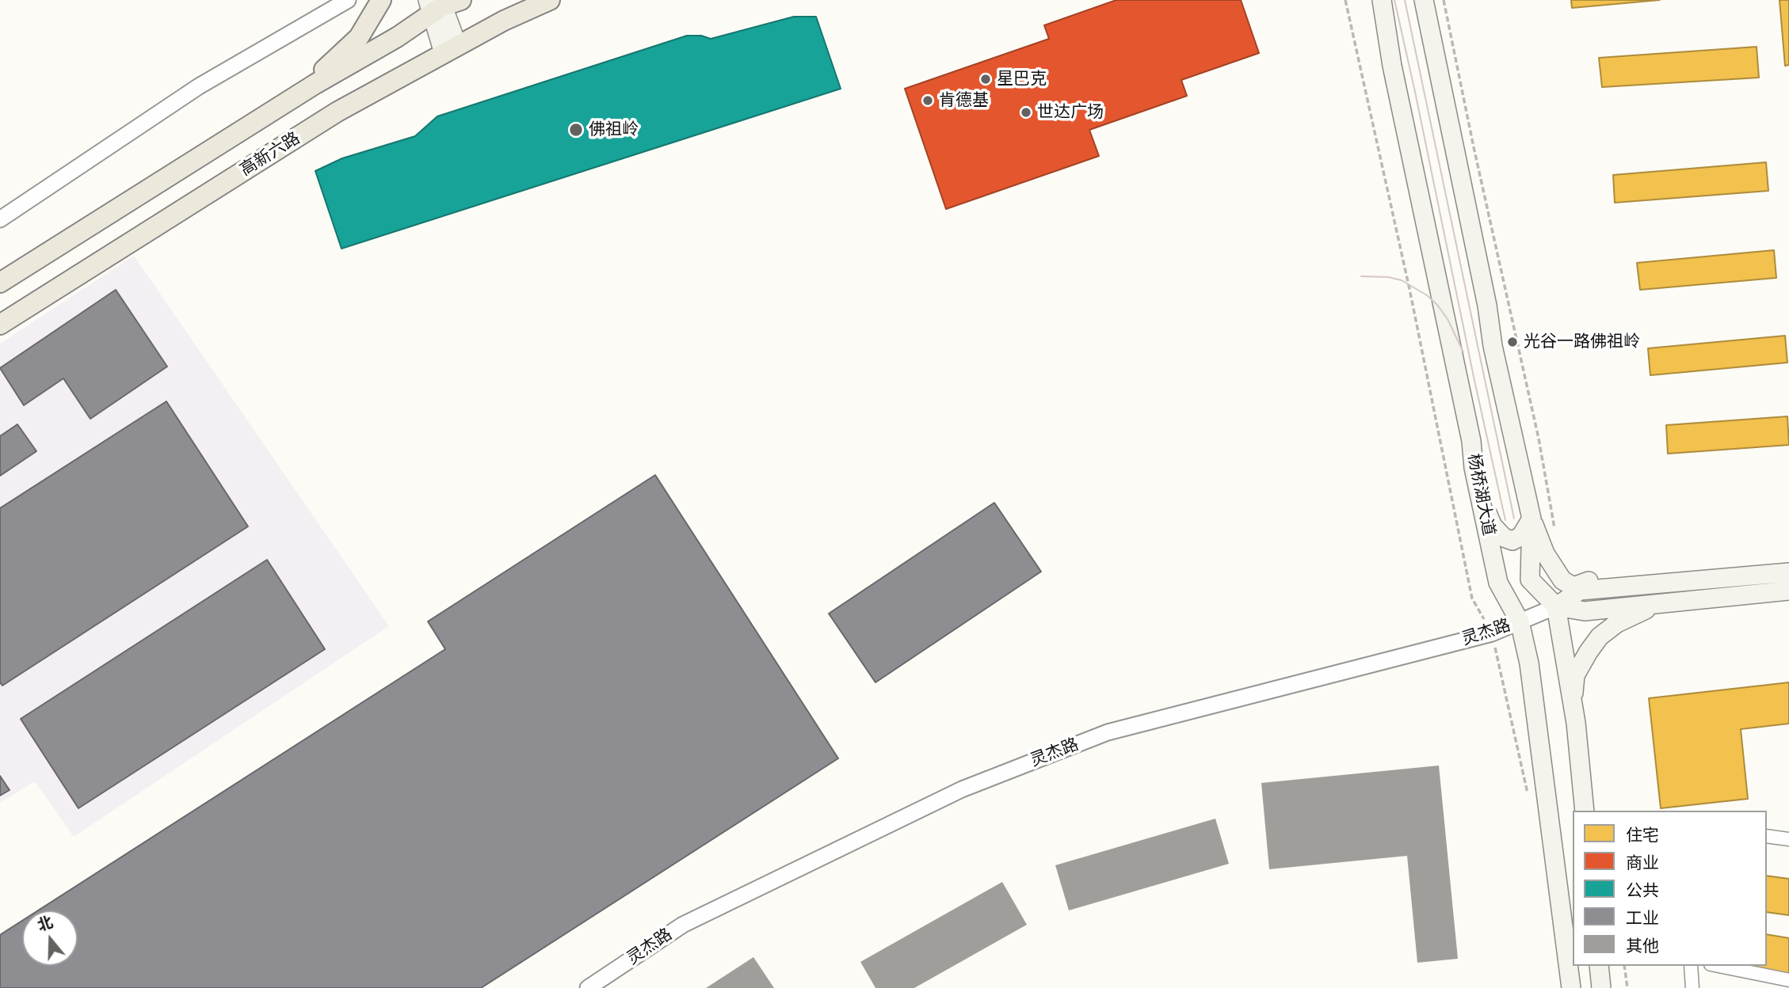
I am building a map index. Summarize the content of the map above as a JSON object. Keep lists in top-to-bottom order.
{
  "streets": {
    "main road": ["高新六路", "杨桥湖大道"],
    "street": ["灵杰路"]
  },
  "crossings": [
    ["杨桥湖大道", "灵杰路"]
  ],
  "places": [
    "星巴克",
    "肯德基",
    "世达广场",
    "佛祖岭",
    "光谷一路佛祖岭"
  ],
  "legend": [
    "住宅",
    "商业",
    "公共",
    "工业",
    "其他"
  ],
  "north": "top"
}
